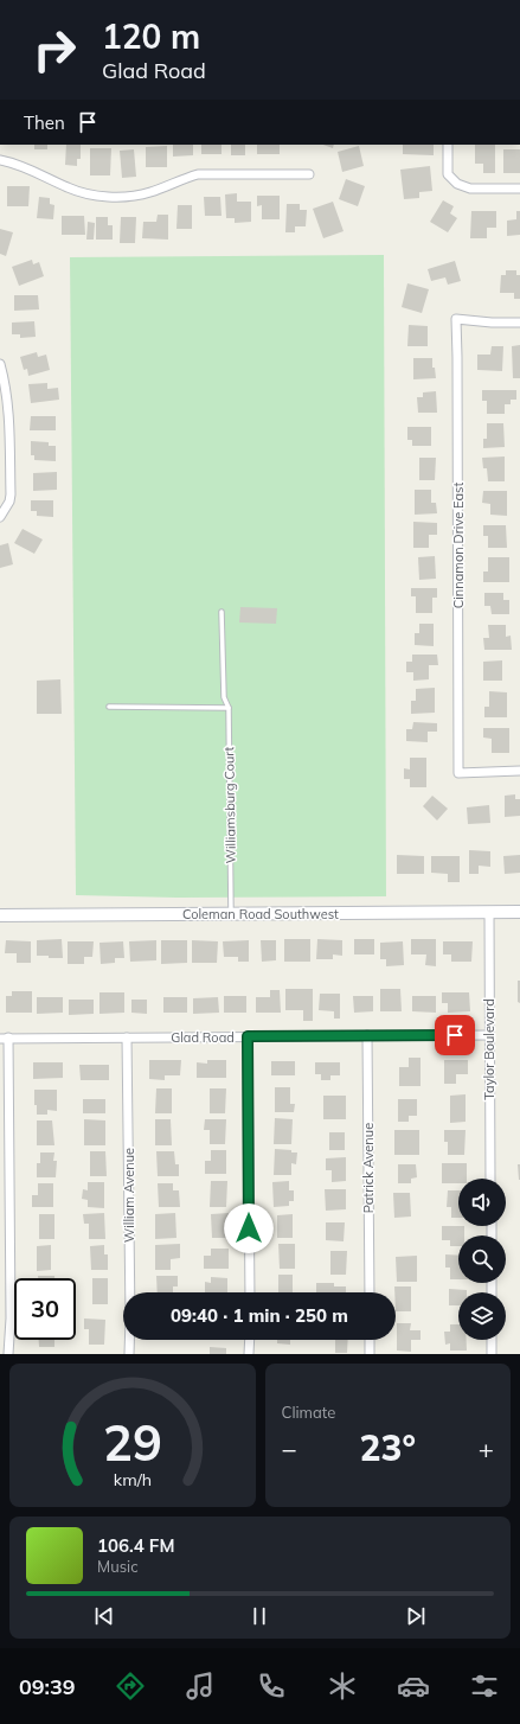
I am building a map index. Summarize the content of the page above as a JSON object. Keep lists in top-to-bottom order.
{
  "streets": {
    "street": [
      "Cinnamon Drive East",
      "Coleman Road Southwest",
      "Glad Road",
      "Taylor Boulevard",
      "Patrick Avenue",
      "William Avenue"
    ],
    "lane": ["Williamsburg Court"]
  },
  "crossings": [
    ["Williamsburg Court", "Coleman Road Southwest"],
    ["Coleman Road Southwest", "Taylor Boulevard"],
    ["Glad Road", "Taylor Boulevard"],
    ["Glad Road", "Patrick Avenue"],
    ["Glad Road", "William Avenue"]
  ],
  "page": {
    "turn": ["120 m", "Glad Road"],
    "then": "Then",
    "limit": "30",
    "trip": "09:40 · 1 min · 250 m",
    "tile": "Climate",
    "heat": ["−", "23°", "+"],
    "song": ["106.4 FM", "Music"],
    "tabs": "09:39",
    "gauge": ["29", "km/h"]
  }
}
